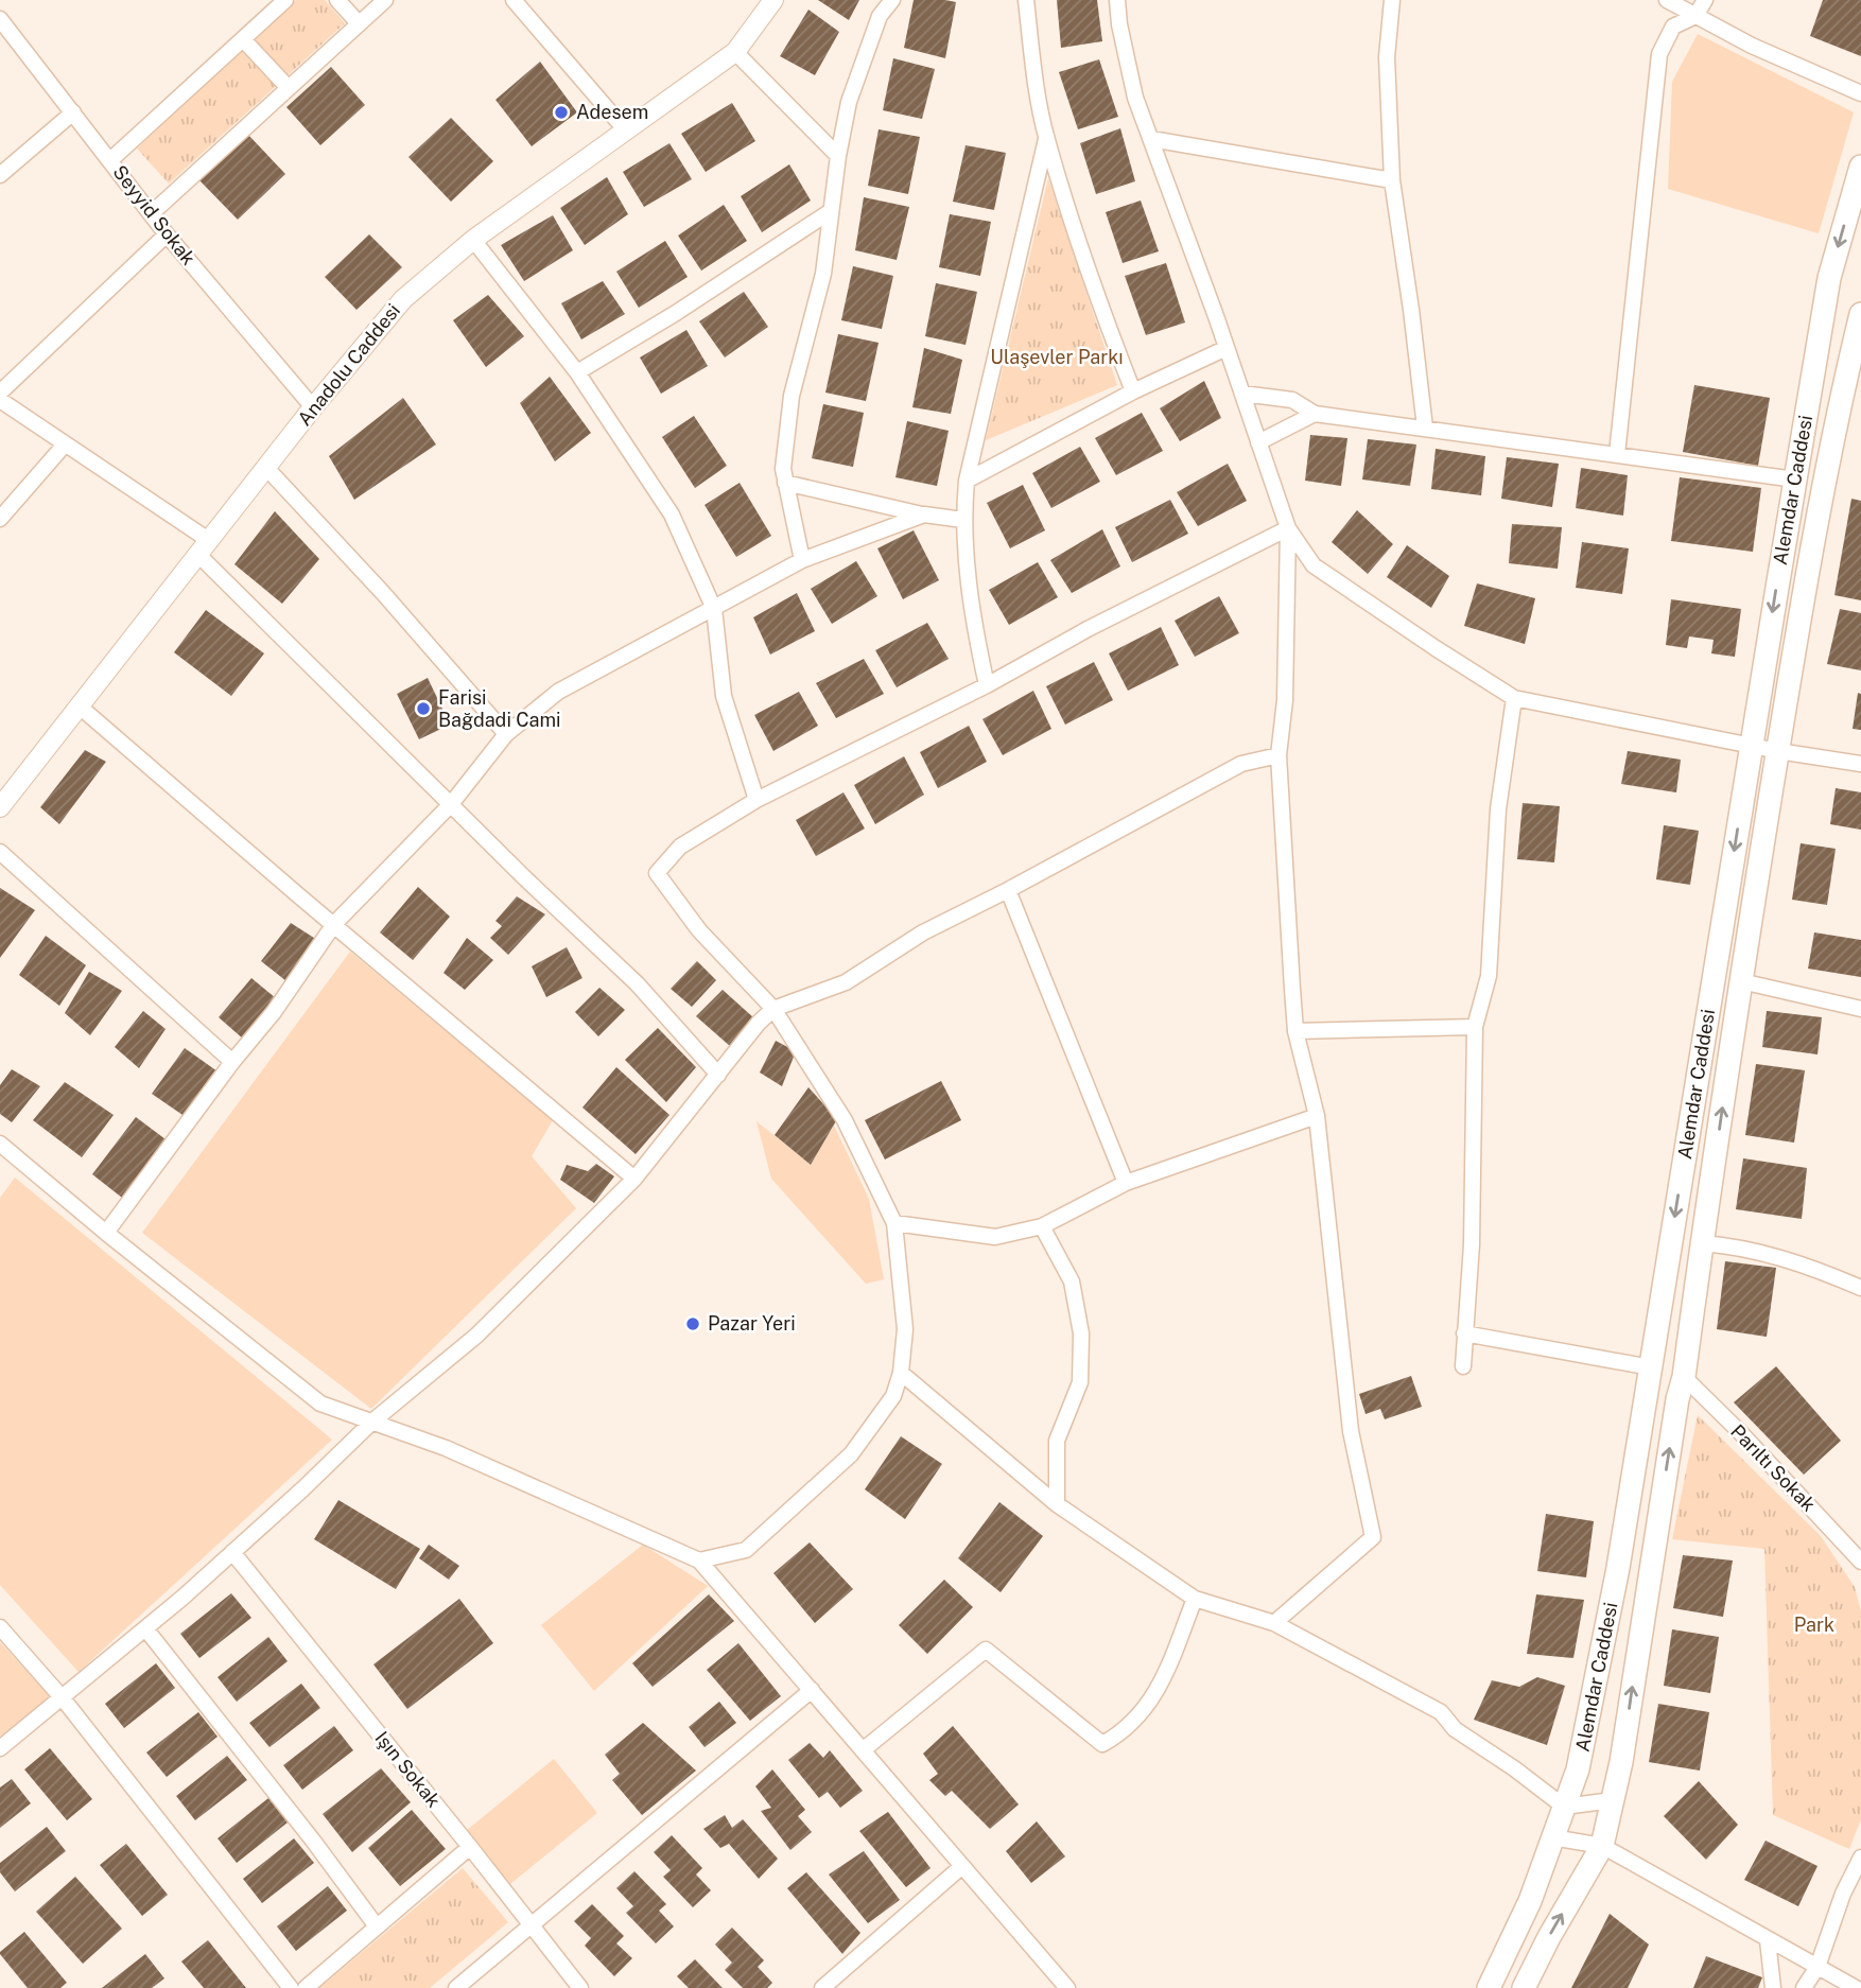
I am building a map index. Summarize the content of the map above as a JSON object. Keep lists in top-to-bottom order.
{
  "streets": {
    "main road": ["Alemdar Caddesi"],
    "street": [
      "Seyyid Sokak",
      "Anadolu Caddesi",
      "Parıltı Sokak",
      "Işın Sokak"
    ]
  },
  "crossings": [
    ["Seyyid Sokak", "Anadolu Caddesi"],
    ["Alemdar Caddesi", "Parıltı Sokak"]
  ],
  "parks": ["Ulaşevler Parkı", "Park"],
  "places": ["Adesem", "Farisi Bağdadi Cami", "Pazar Yeri"]
}
